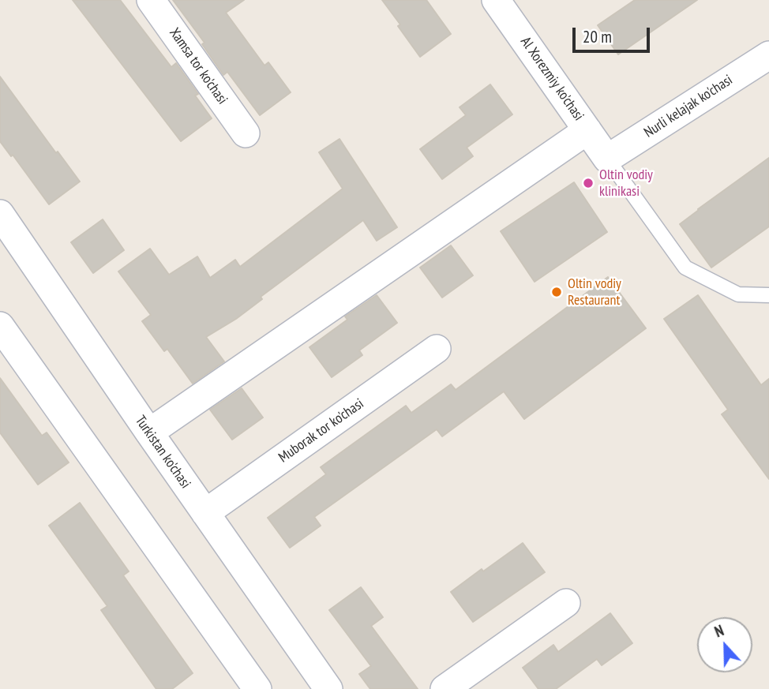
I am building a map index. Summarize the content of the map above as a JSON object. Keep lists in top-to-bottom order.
{
  "streets": {
    "street": [
      "Xamsa tor ko'chasi",
      "Al Xorezmiy ko'chasi",
      "Nurli kelajak ko'chasi",
      "Muborak tor ko'chasi",
      "Turkistan ko'chasi"
    ]
  },
  "crossings": [
    ["Al Xorezmiy ko'chasi", "Nurli kelajak ko'chasi"],
    ["Muborak tor ko'chasi", "Turkistan ko'chasi"]
  ],
  "places": ["Oltin vodiy klinikasi", "Oltin vodiy Restaurant"],
  "scale_bar": "20 m",
  "north": "top"
}
